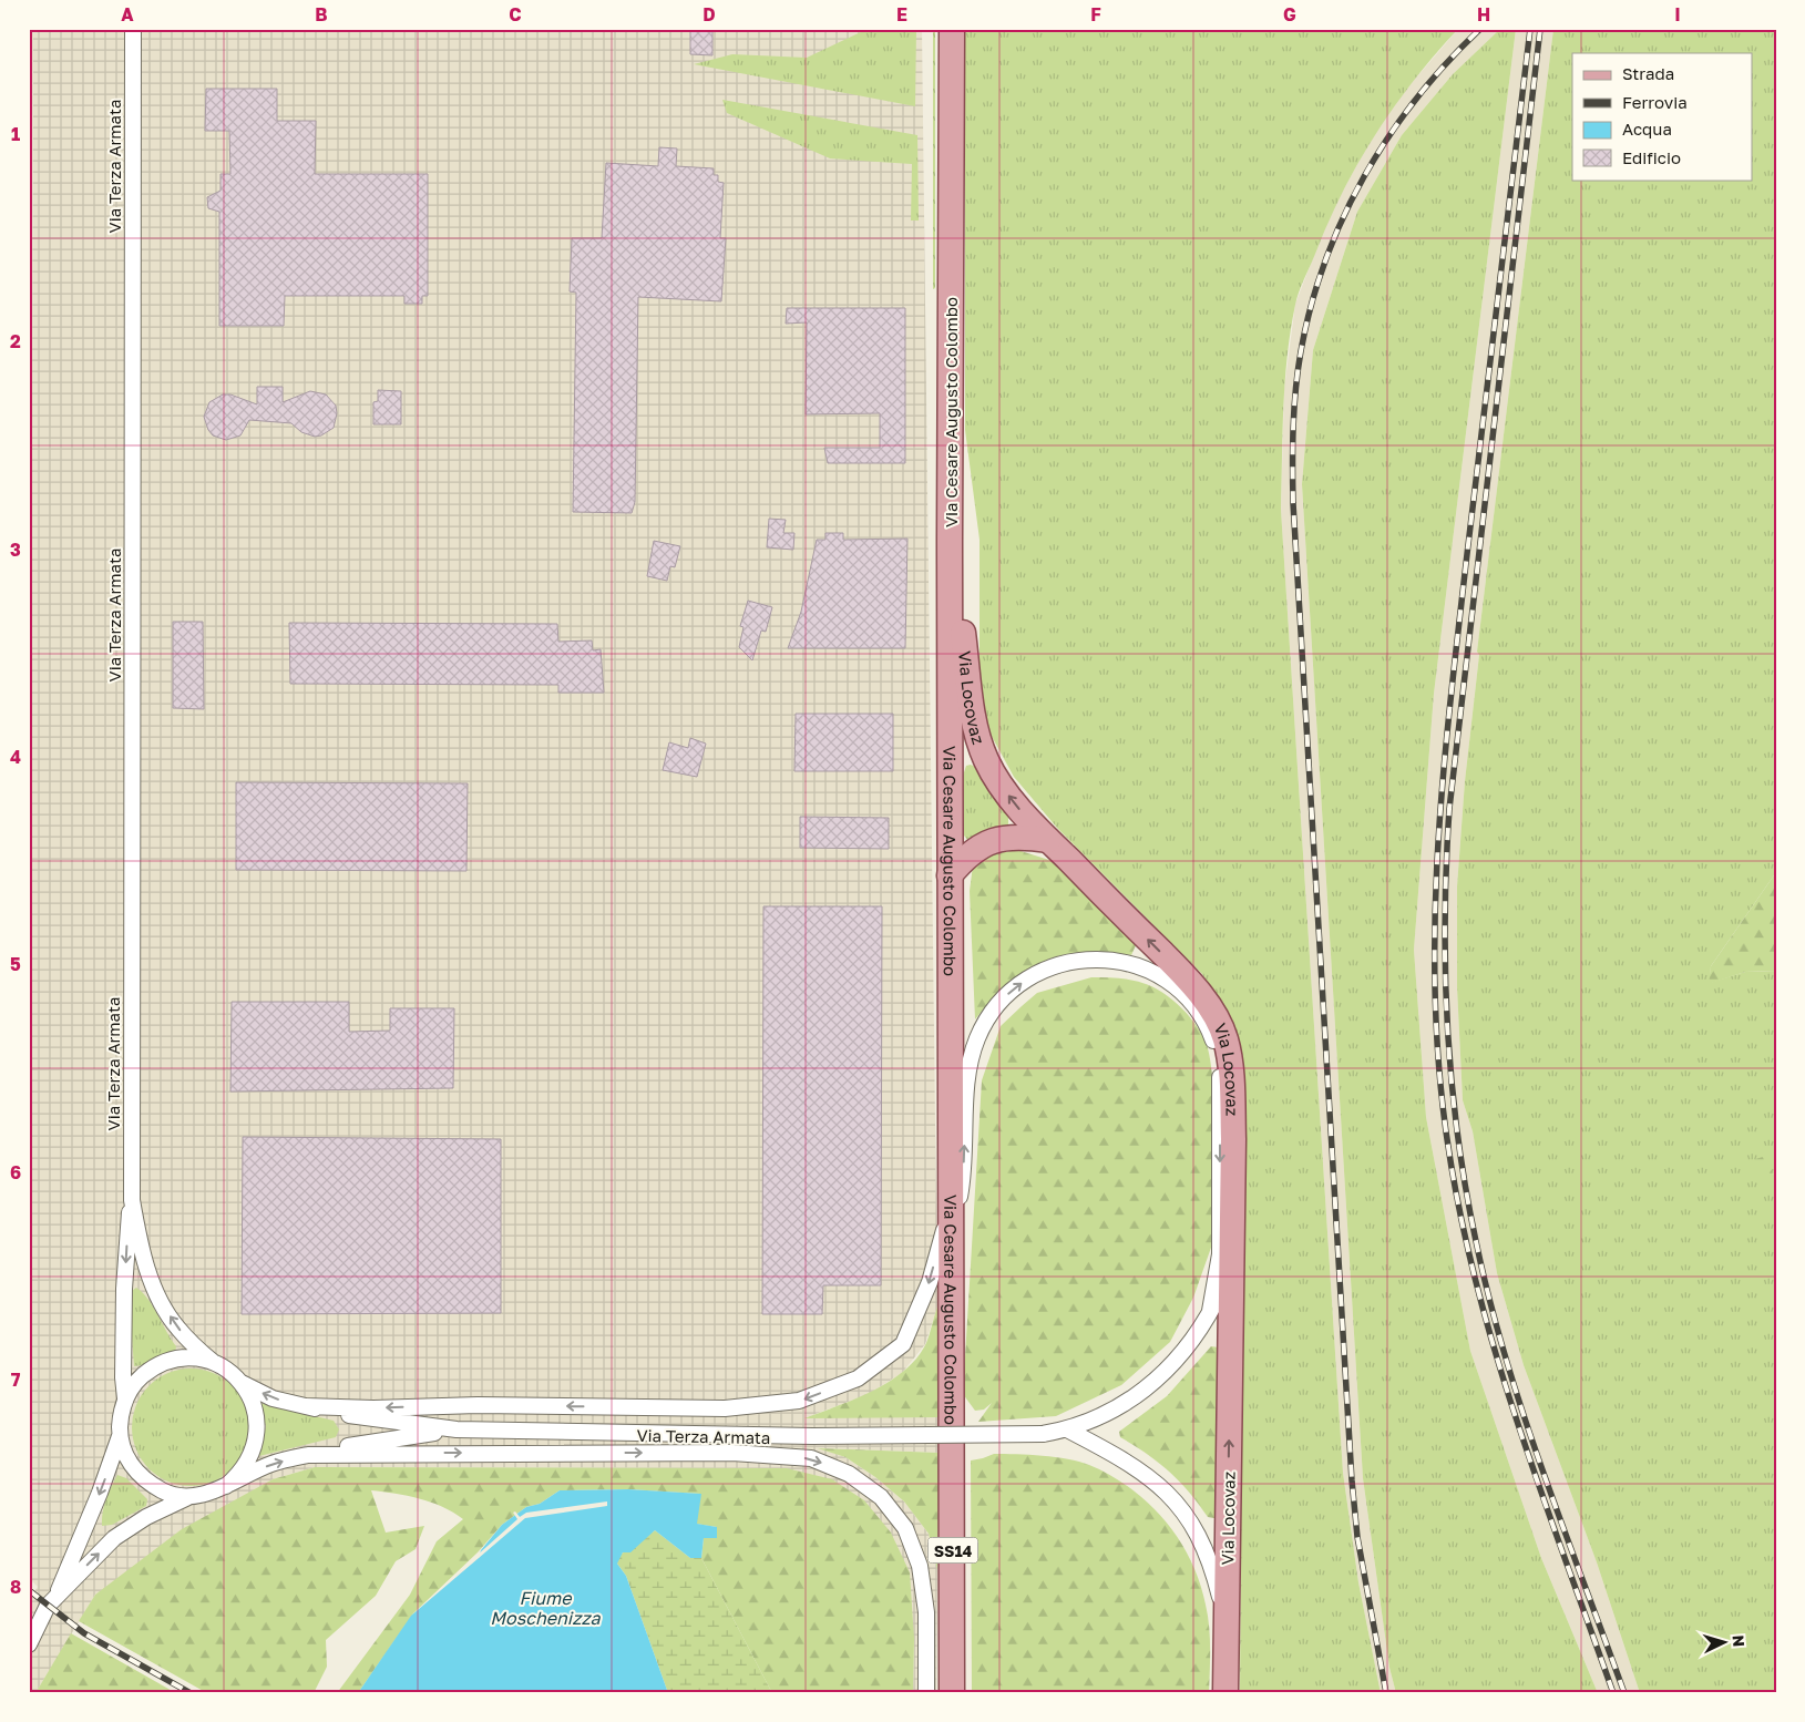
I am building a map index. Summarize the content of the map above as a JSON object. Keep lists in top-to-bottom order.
{
  "streets": {
    "main road": ["Via Cesare Augusto Colombo", "Via Locovaz", "SS14"],
    "street": ["Via Terza Armata"]
  },
  "crossings": [
    ["Via Terza Armata", "Via Cesare Augusto Colombo"],
    ["Via Terza Armata", "Via Locovaz"],
    ["Via Cesare Augusto Colombo", "Via Locovaz"]
  ],
  "water": ["Fiume Moschenizza"],
  "legend": [
    "Strada",
    "Ferrovia",
    "Acqua",
    "Edificio"
  ],
  "north": "right",
  "grid": {
    "columns": [
      "A",
      "B",
      "C",
      "D",
      "E",
      "F",
      "G",
      "H",
      "I"
    ],
    "rows": [
      "1",
      "2",
      "3",
      "4",
      "5",
      "6",
      "7",
      "8"
    ]
  }
}
